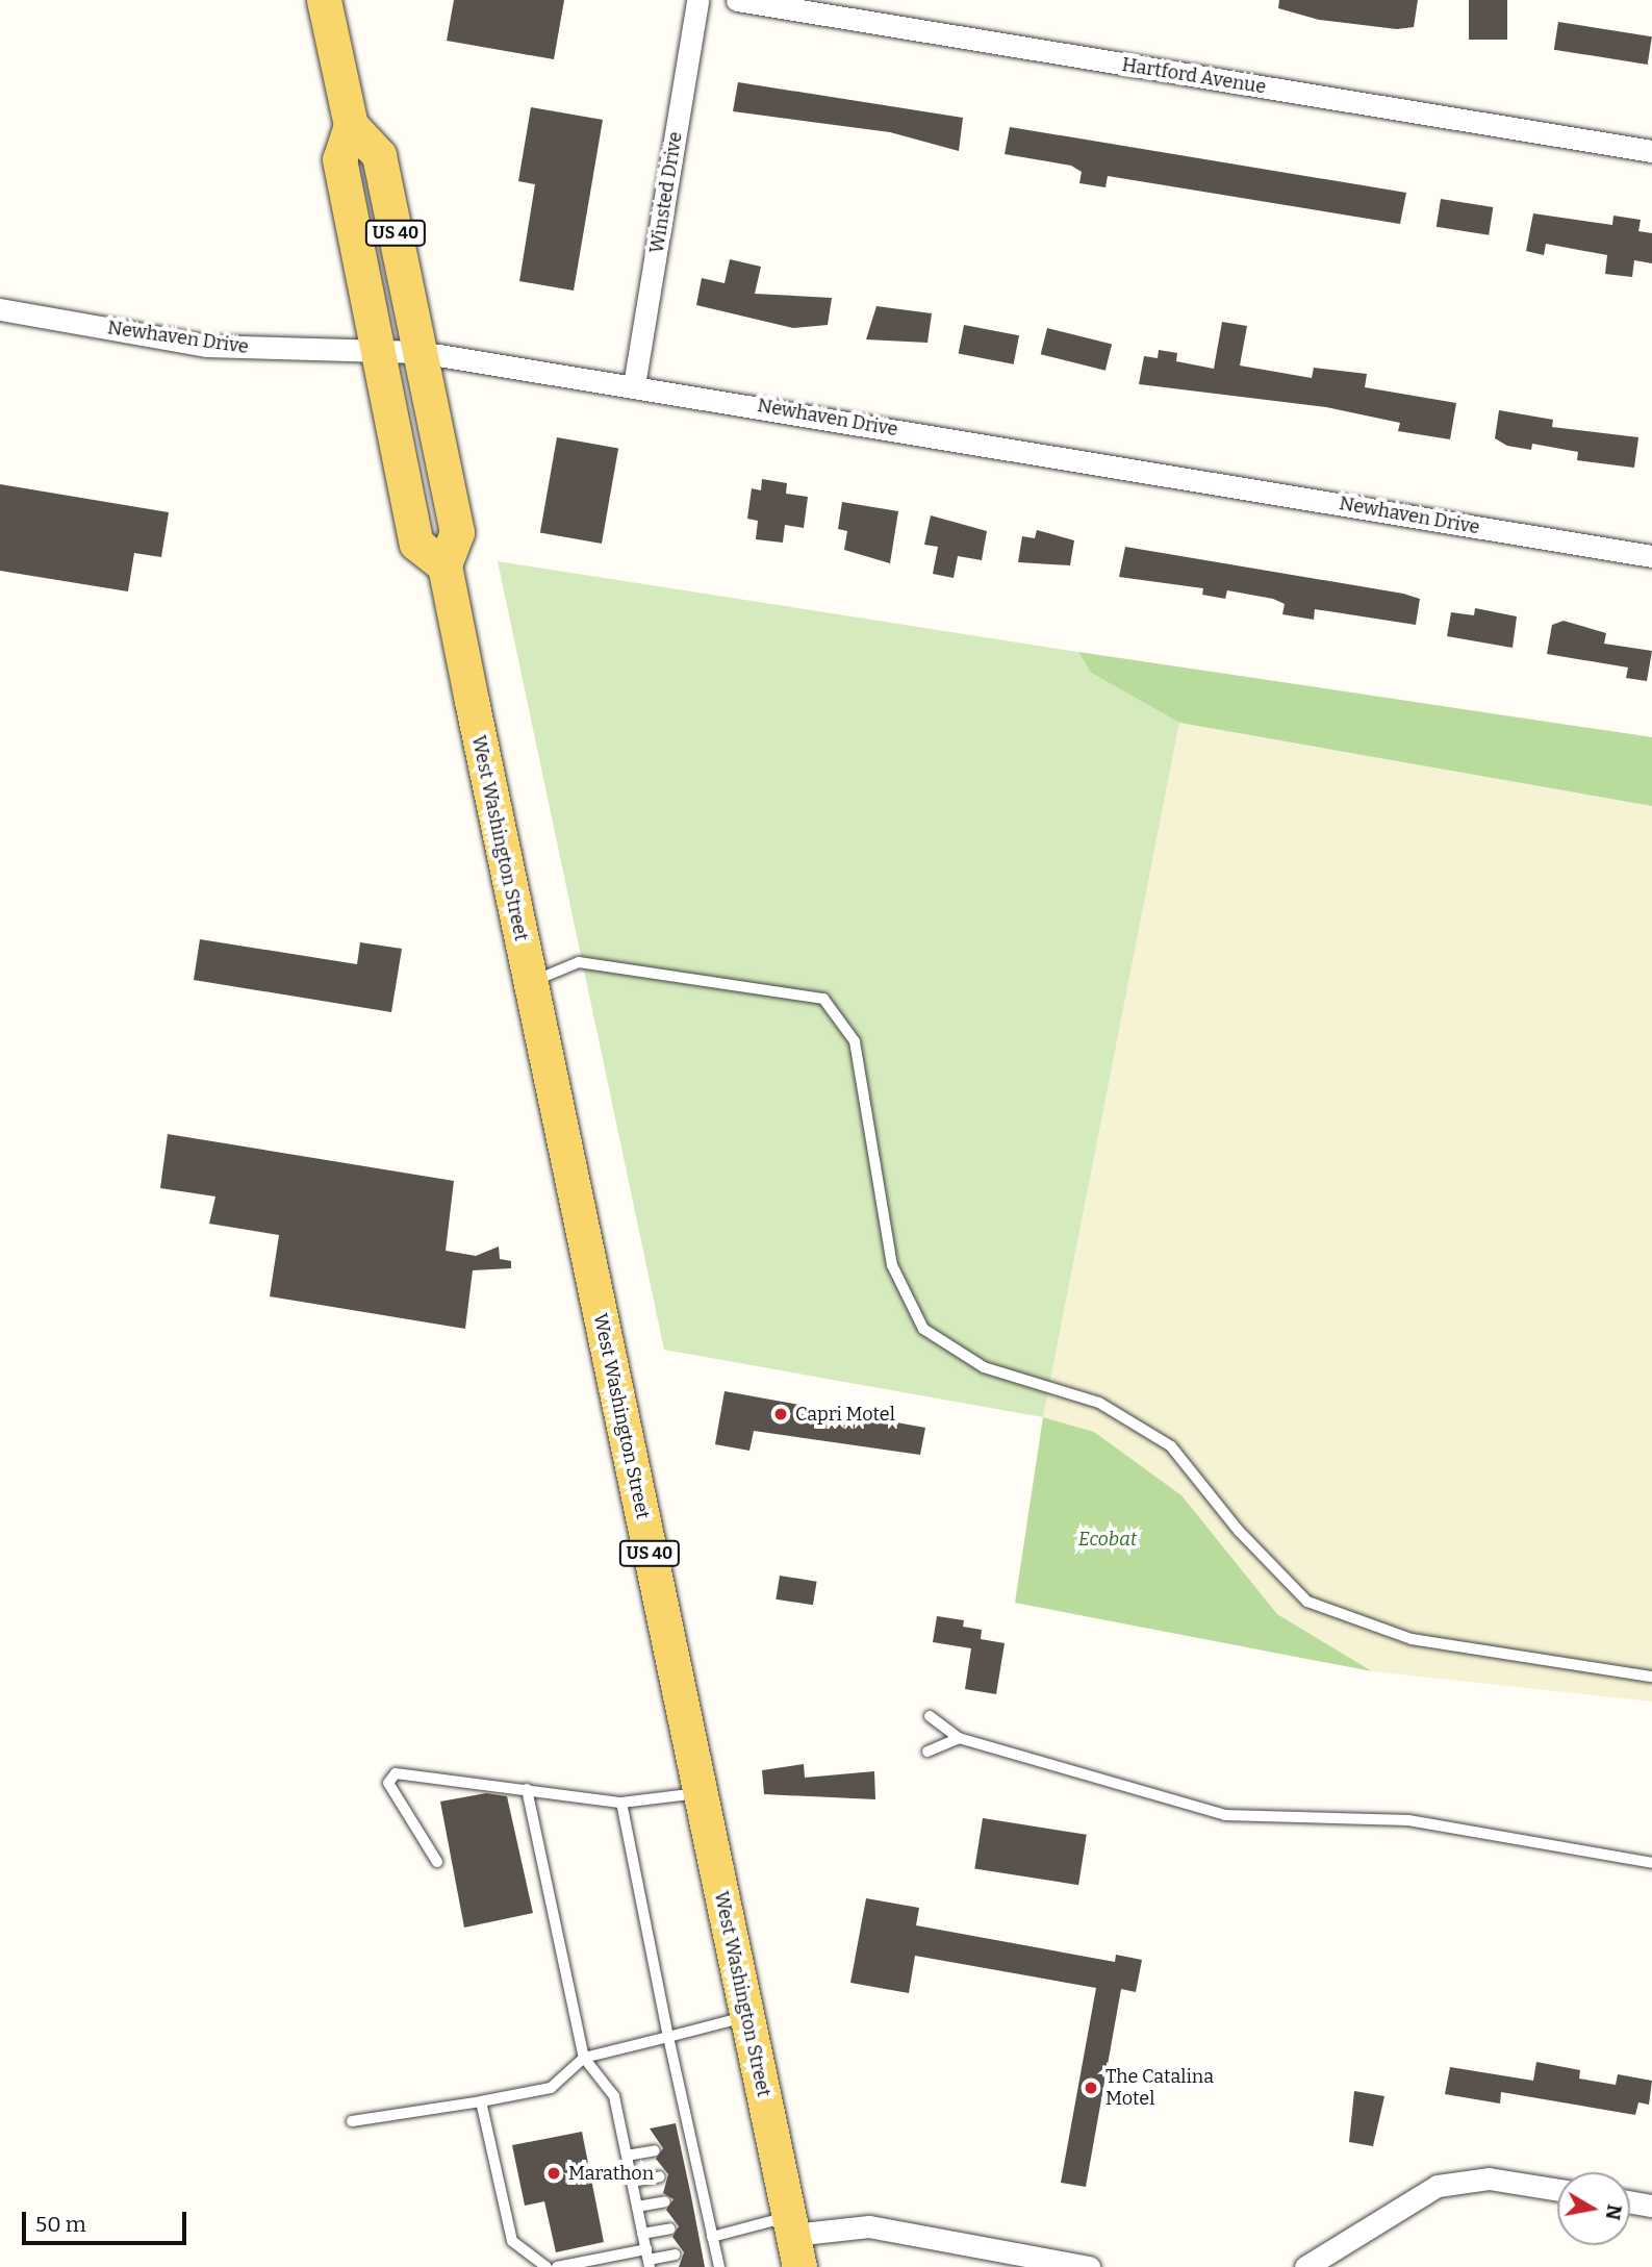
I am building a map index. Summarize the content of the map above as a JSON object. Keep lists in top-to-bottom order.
{
  "streets": {
    "main road": ["US 40", "West Washington Street"],
    "street": ["Hartford Avenue", "Winsted Drive", "Newhaven Drive"]
  },
  "crossings": [
    ["Winsted Drive", "Newhaven Drive"],
    ["US 40", "Newhaven Drive"],
    ["US 40", "West Washington Street"]
  ],
  "parks": ["Ecobat"],
  "places": ["Capri Motel", "The Catalina Motel", "Marathon"],
  "scale_bar": "50 m",
  "north": "right"
}
